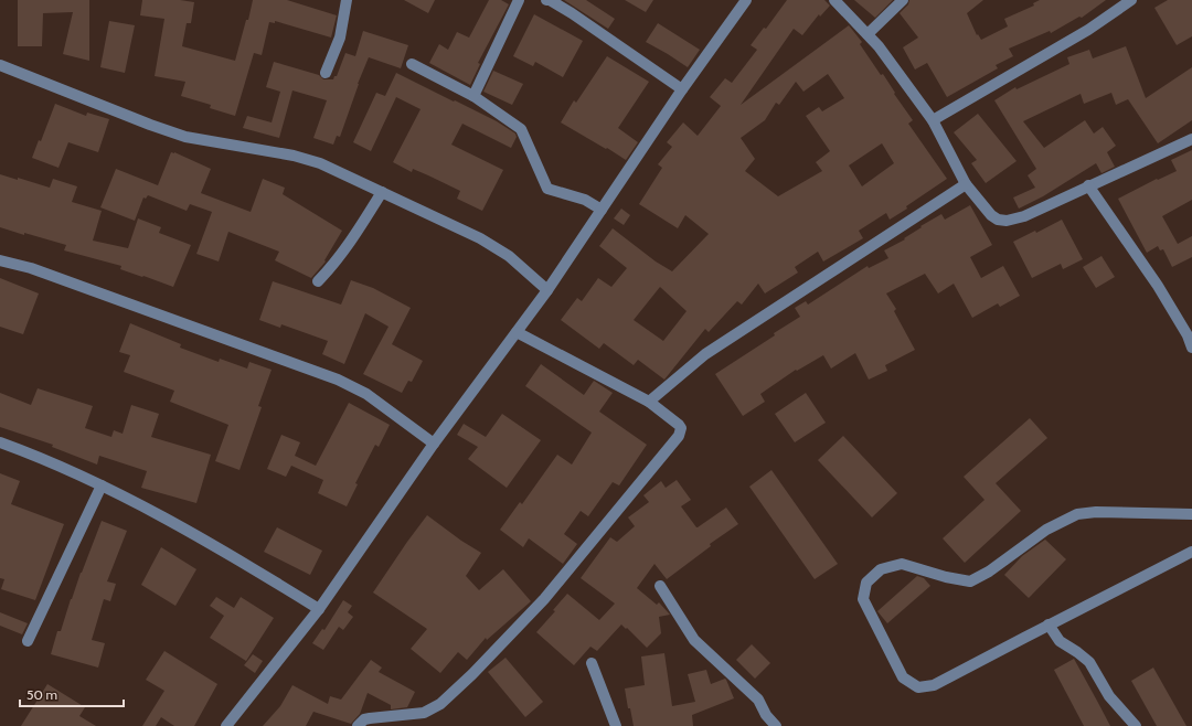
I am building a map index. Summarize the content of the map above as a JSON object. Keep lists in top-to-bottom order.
{
  "scale_bar": "50 m"
}
